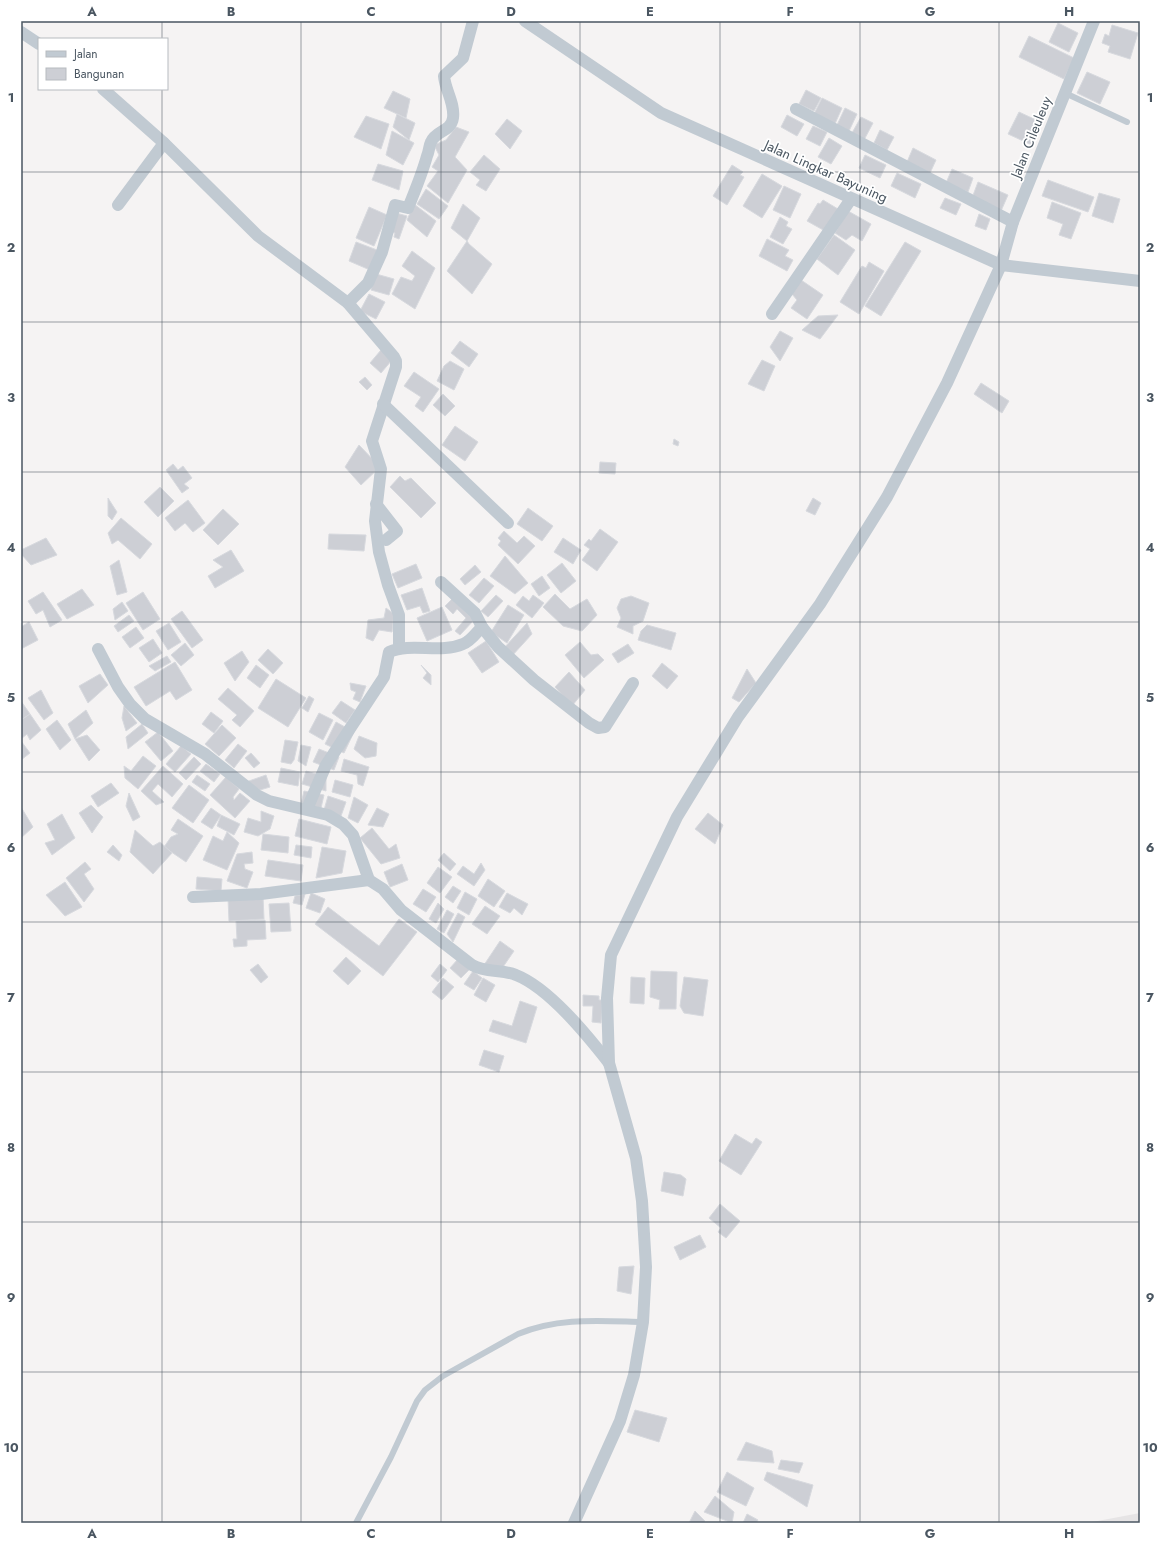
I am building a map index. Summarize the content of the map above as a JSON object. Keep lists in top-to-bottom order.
{
  "streets": {
    "street": ["Jalan Cileuleuy", "Jalan Lingkar Bayuning"]
  },
  "crossings": [
    ["Jalan Cileuleuy", "Jalan Lingkar Bayuning"]
  ],
  "legend": ["Jalan", "Bangunan"],
  "grid": {
    "columns": [
      "A",
      "B",
      "C",
      "D",
      "E",
      "F",
      "G",
      "H"
    ],
    "rows": [
      "1",
      "2",
      "3",
      "4",
      "5",
      "6",
      "7",
      "8",
      "9",
      "10"
    ]
  }
}
